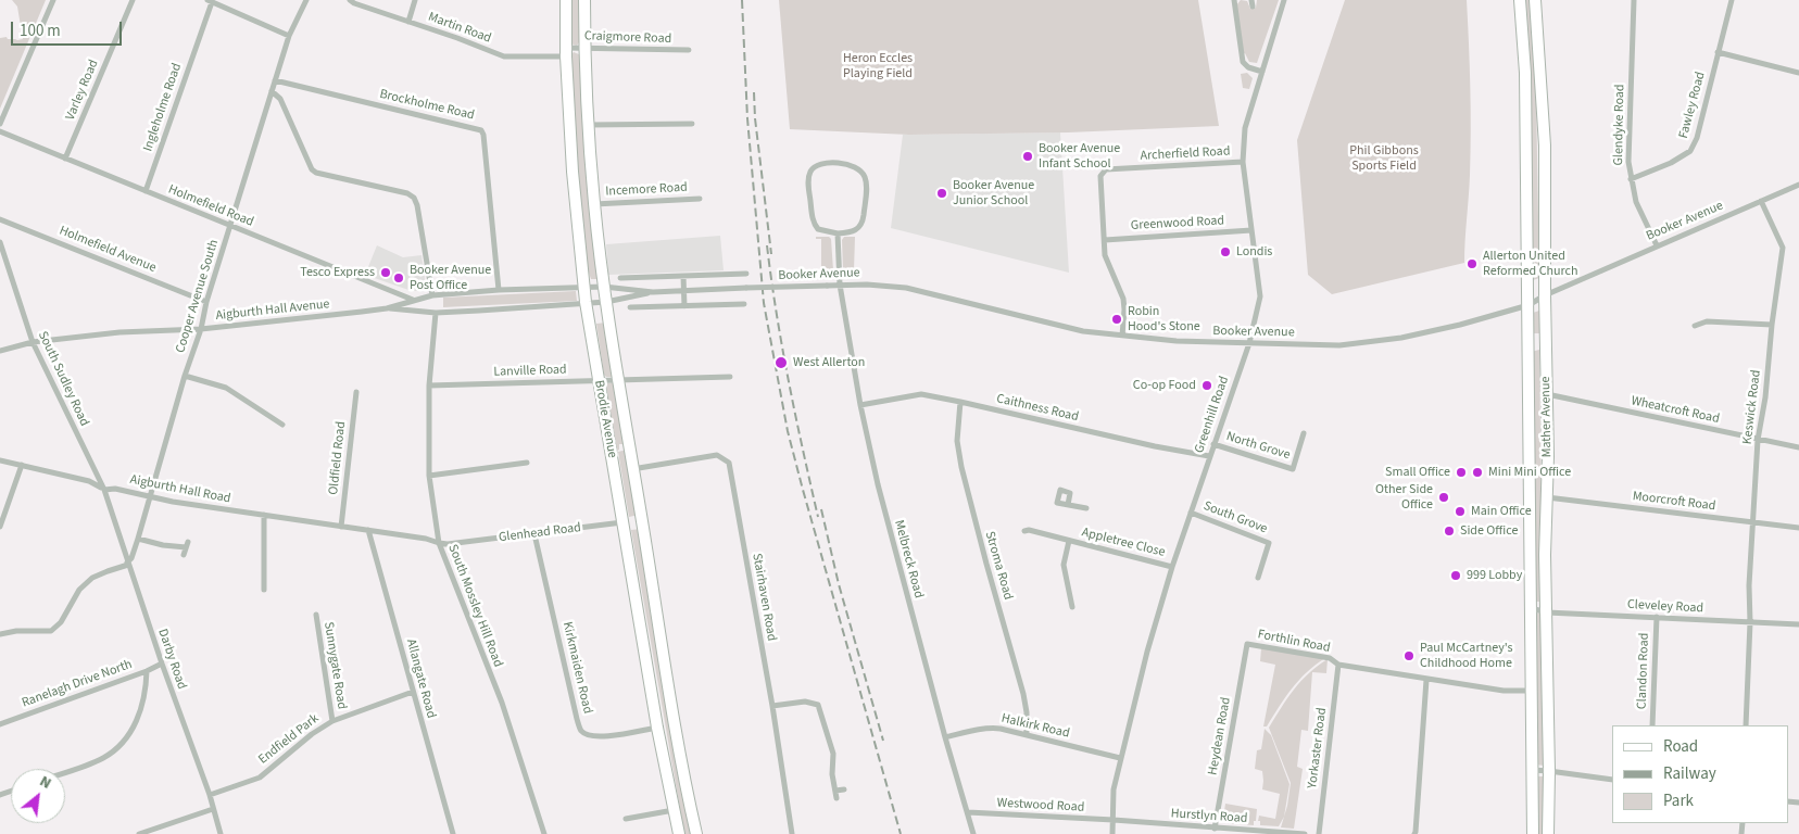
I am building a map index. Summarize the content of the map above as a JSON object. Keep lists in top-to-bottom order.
{
  "streets": {
    "street": [
      "Martin Road",
      "Craigmore Road",
      "Varley Road",
      "Brockholme Road",
      "Fawley Road",
      "Ingleholme Road",
      "Glendyke Road",
      "Archerfield Road",
      "Incemore Road",
      "Holmefield Road",
      "Booker Avenue",
      "Greenwood Road",
      "Holmefield Avenue",
      "Cooper Avenue South",
      "Aigburth Hall Avenue",
      "Lanville Road",
      "South Sudley Road",
      "Keswick Road",
      "Caithness Road",
      "Wheatcroft Road",
      "Greenhill Road",
      "Mather Avenue",
      "Brodie Avenue",
      "North Grove",
      "Oldfield Road",
      "Aigburth Hall Road",
      "Moorcroft Road",
      "South Grove",
      "Glenhead Road",
      "Appletree Close",
      "Melbreck Road",
      "Stroma Road",
      "Stairhaven Road",
      "South Mossley Hill Road",
      "Cleveley Road",
      "Forthlin Road",
      "Darby Road",
      "Sunnygate Road",
      "Kirkmaiden Road",
      "Clandon Road",
      "Allangate Road",
      "Ranelagh Drive North",
      "Halkirk Road",
      "Heydean Road",
      "Endfield Park",
      "Yorkaster Road",
      "Westwood Road",
      "Hurstlyn Road"
    ]
  },
  "crossings": [
    ["Martin Road", "Craigmore Road"],
    ["Martin Road", "Brodie Avenue"],
    ["Craigmore Road", "Brodie Avenue"],
    ["Varley Road", "Holmefield Road"],
    ["Brockholme Road", "Booker Avenue"],
    ["Brockholme Road", "Cooper Avenue South"],
    ["Fawley Road", "Glendyke Road"],
    ["Ingleholme Road", "Holmefield Road"],
    ["Glendyke Road", "Booker Avenue"],
    ["Archerfield Road", "Booker Avenue"],
    ["Archerfield Road", "Greenwood Road"],
    ["Archerfield Road", "Greenhill Road"],
    ["Incemore Road", "Brodie Avenue"],
    ["Holmefield Road", "Booker Avenue"],
    ["Holmefield Road", "Cooper Avenue South"],
    ["Booker Avenue", "Aigburth Hall Avenue"],
    ["Booker Avenue", "Keswick Road"],
    ["Booker Avenue", "Greenhill Road"],
    ["Booker Avenue", "Mather Avenue"],
    ["Booker Avenue", "Brodie Avenue"],
    ["Booker Avenue", "Melbreck Road"],
    ["Booker Avenue", "South Mossley Hill Road"],
    ["Greenwood Road", "Greenhill Road"],
    ["Holmefield Avenue", "Cooper Avenue South"],
    ["Cooper Avenue South", "Aigburth Hall Avenue"],
    ["Cooper Avenue South", "Aigburth Hall Road"],
    ["Cooper Avenue South", "Darby Road"],
    ["Aigburth Hall Avenue", "South Sudley Road"],
    ["Lanville Road", "Brodie Avenue"],
    ["Lanville Road", "South Mossley Hill Road"],
    ["South Sudley Road", "Aigburth Hall Road"],
    ["South Sudley Road", "Darby Road"],
    ["Keswick Road", "Wheatcroft Road"],
    ["Keswick Road", "Moorcroft Road"],
    ["Keswick Road", "Cleveley Road"],
    ["Caithness Road", "Greenhill Road"],
    ["Caithness Road", "Melbreck Road"],
    ["Caithness Road", "Stroma Road"],
    ["Wheatcroft Road", "Mather Avenue"],
    ["Greenhill Road", "North Grove"],
    ["Greenhill Road", "South Grove"],
    ["Greenhill Road", "Appletree Close"],
    ["Greenhill Road", "Halkirk Road"],
    ["Greenhill Road", "Westwood Road"],
    ["Greenhill Road", "Hurstlyn Road"],
    ["Mather Avenue", "Moorcroft Road"],
    ["Mather Avenue", "Cleveley Road"],
    ["Mather Avenue", "Forthlin Road"],
    ["Brodie Avenue", "Glenhead Road"],
    ["Brodie Avenue", "Stairhaven Road"],
    ["Brodie Avenue", "Kirkmaiden Road"],
    ["Oldfield Road", "Aigburth Hall Road"],
    ["Aigburth Hall Road", "Glenhead Road"],
    ["Aigburth Hall Road", "South Mossley Hill Road"],
    ["Aigburth Hall Road", "Darby Road"],
    ["Aigburth Hall Road", "Allangate Road"],
    ["Glenhead Road", "South Mossley Hill Road"],
    ["Glenhead Road", "Kirkmaiden Road"],
    ["Melbreck Road", "Halkirk Road"],
    ["Melbreck Road", "Westwood Road"],
    ["Stroma Road", "Halkirk Road"],
    ["Cleveley Road", "Clandon Road"],
    ["Forthlin Road", "Heydean Road"],
    ["Forthlin Road", "Yorkaster Road"],
    ["Darby Road", "Ranelagh Drive North"],
    ["Darby Road", "Endfield Park"],
    ["Sunnygate Road", "Endfield Park"],
    ["Allangate Road", "Endfield Park"],
    ["Heydean Road", "Hurstlyn Road"],
    ["Westwood Road", "Hurstlyn Road"]
  ],
  "parks": ["Heron Eccles Playing Field", "Phil Gibbons Sports Field"],
  "places": [
    "Booker Avenue Infant School",
    "Booker Avenue Junior School",
    "Londis",
    "Allerton United Reformed Church",
    "Tesco Express",
    "Booker Avenue Post Office",
    "Robin Hood's Stone",
    "West Allerton",
    "Co-op Food",
    "Small Office",
    "Mini Mini Office",
    "Other Side Office",
    "Main Office",
    "Side Office",
    "999 Lobby",
    "Paul McCartney's Childhood Home"
  ],
  "legend": ["Road", "Railway", "Park"],
  "scale_bar": "100 m",
  "north": "top right"
}
